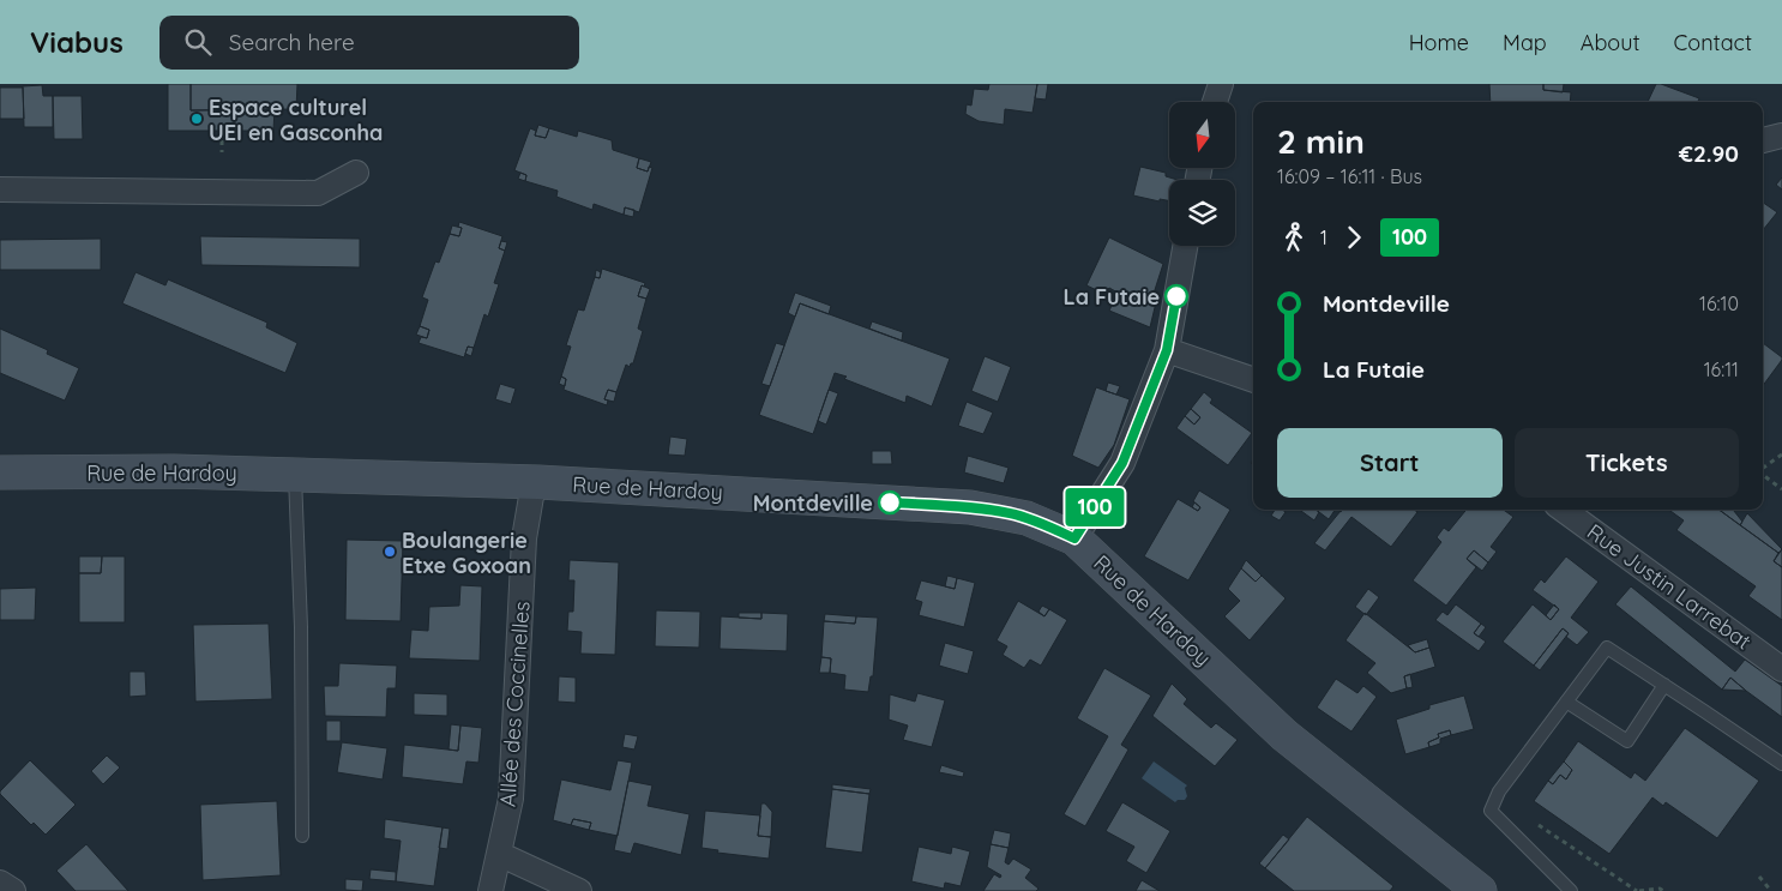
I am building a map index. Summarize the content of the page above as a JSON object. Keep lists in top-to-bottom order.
{
  "streets": {
    "street": ["Rue de Hardoy", "Rue Justin Larrebat", "Allée des Coccinelles"]
  },
  "crossings": [
    ["Rue de Hardoy", "Allée des Coccinelles"]
  ],
  "places": [
    "Espace culturel UEI en Gasconha",
    "La Futaie",
    "Montdeville",
    "Boulangerie Etxe Goxoan"
  ],
  "lines": ["bus line 100"],
  "north": "bottom",
  "page": {
    "header": "Viabus",
    "search": "Search here",
    "nav": [
      "Home",
      "Map",
      "About",
      "Contact"
    ],
    "on_map": "100",
    "heading": ["2 min", "16:09 – 16:11 · Bus", "€2.90"],
    "legs": ["1", "100"],
    "list": [
      {
        "name": "Montdeville",
        "value": "16:10"
      },
      {
        "name": "La Futaie",
        "value": "16:11"
      }
    ],
    "buttons": ["Start", "Tickets"]
  }
}
